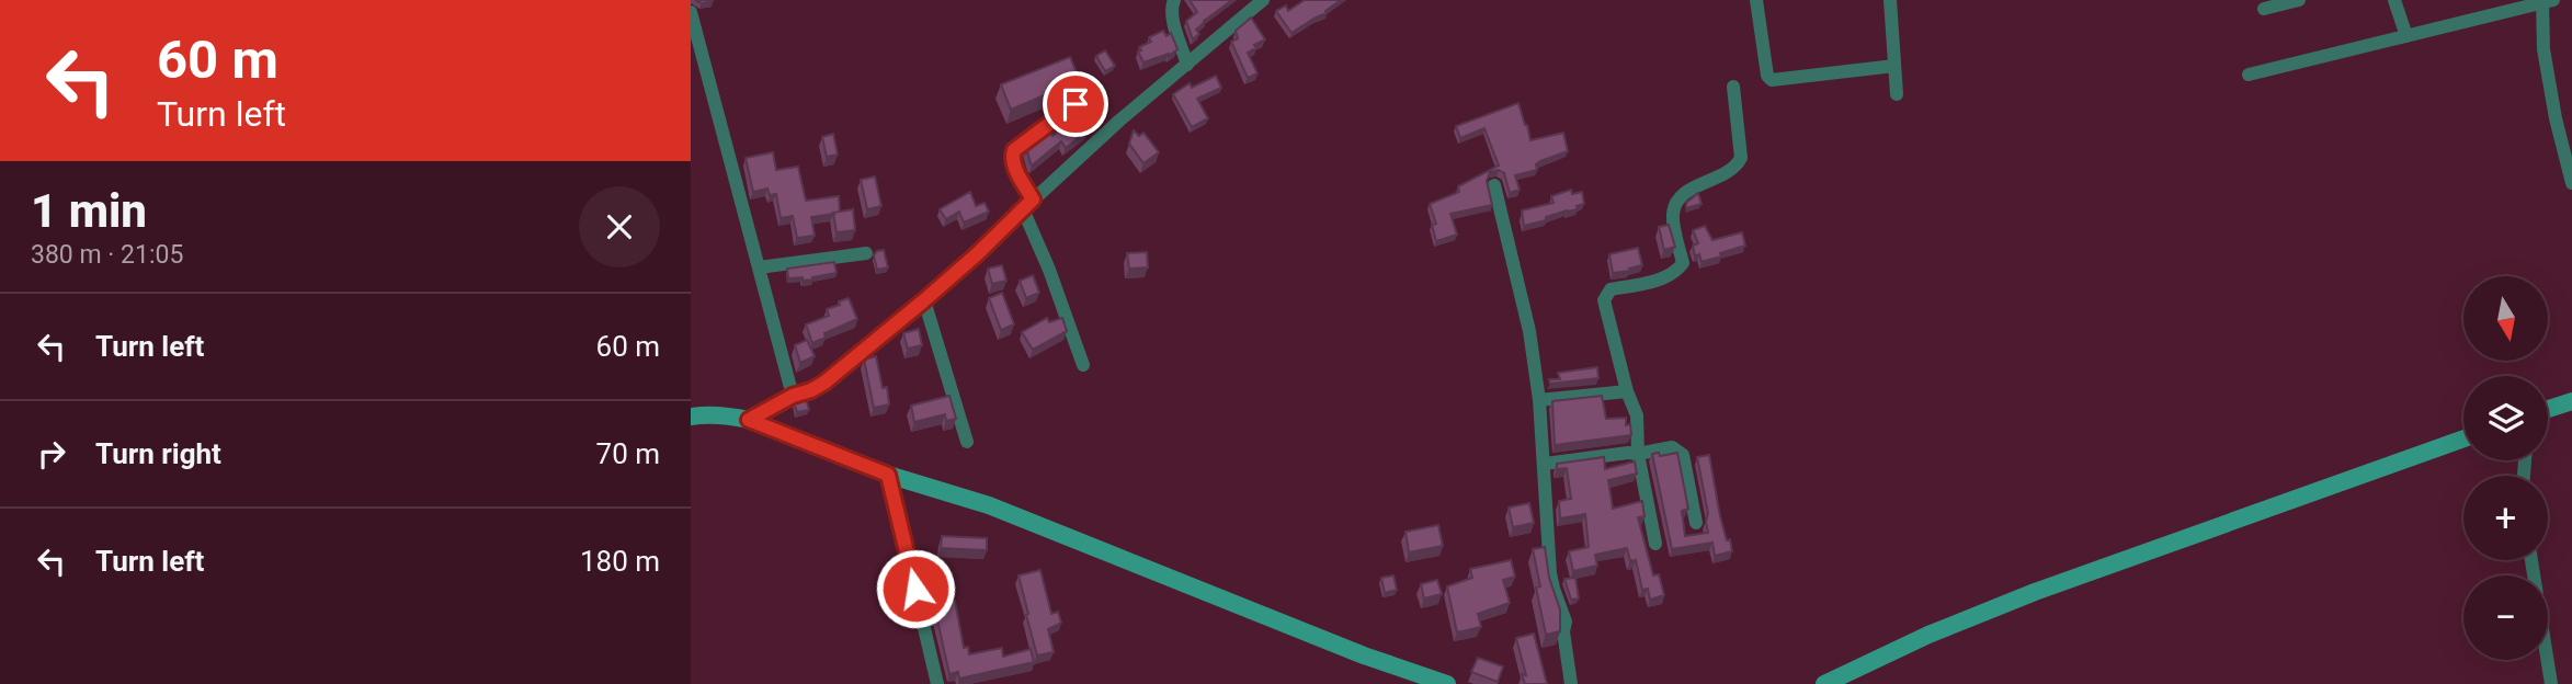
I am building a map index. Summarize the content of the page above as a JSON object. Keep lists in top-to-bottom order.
{
  "north": "bottom",
  "page": {
    "turn": ["60 m", "Turn left"],
    "heading": ["1 min", "380 m · 21:05"],
    "map_buttons": ["+", "−"],
    "list": [
      {
        "name": "Turn left",
        "value": "60 m"
      },
      {
        "name": "Turn right",
        "value": "70 m"
      },
      {
        "name": "Turn left",
        "value": "180 m"
      }
    ]
  }
}
